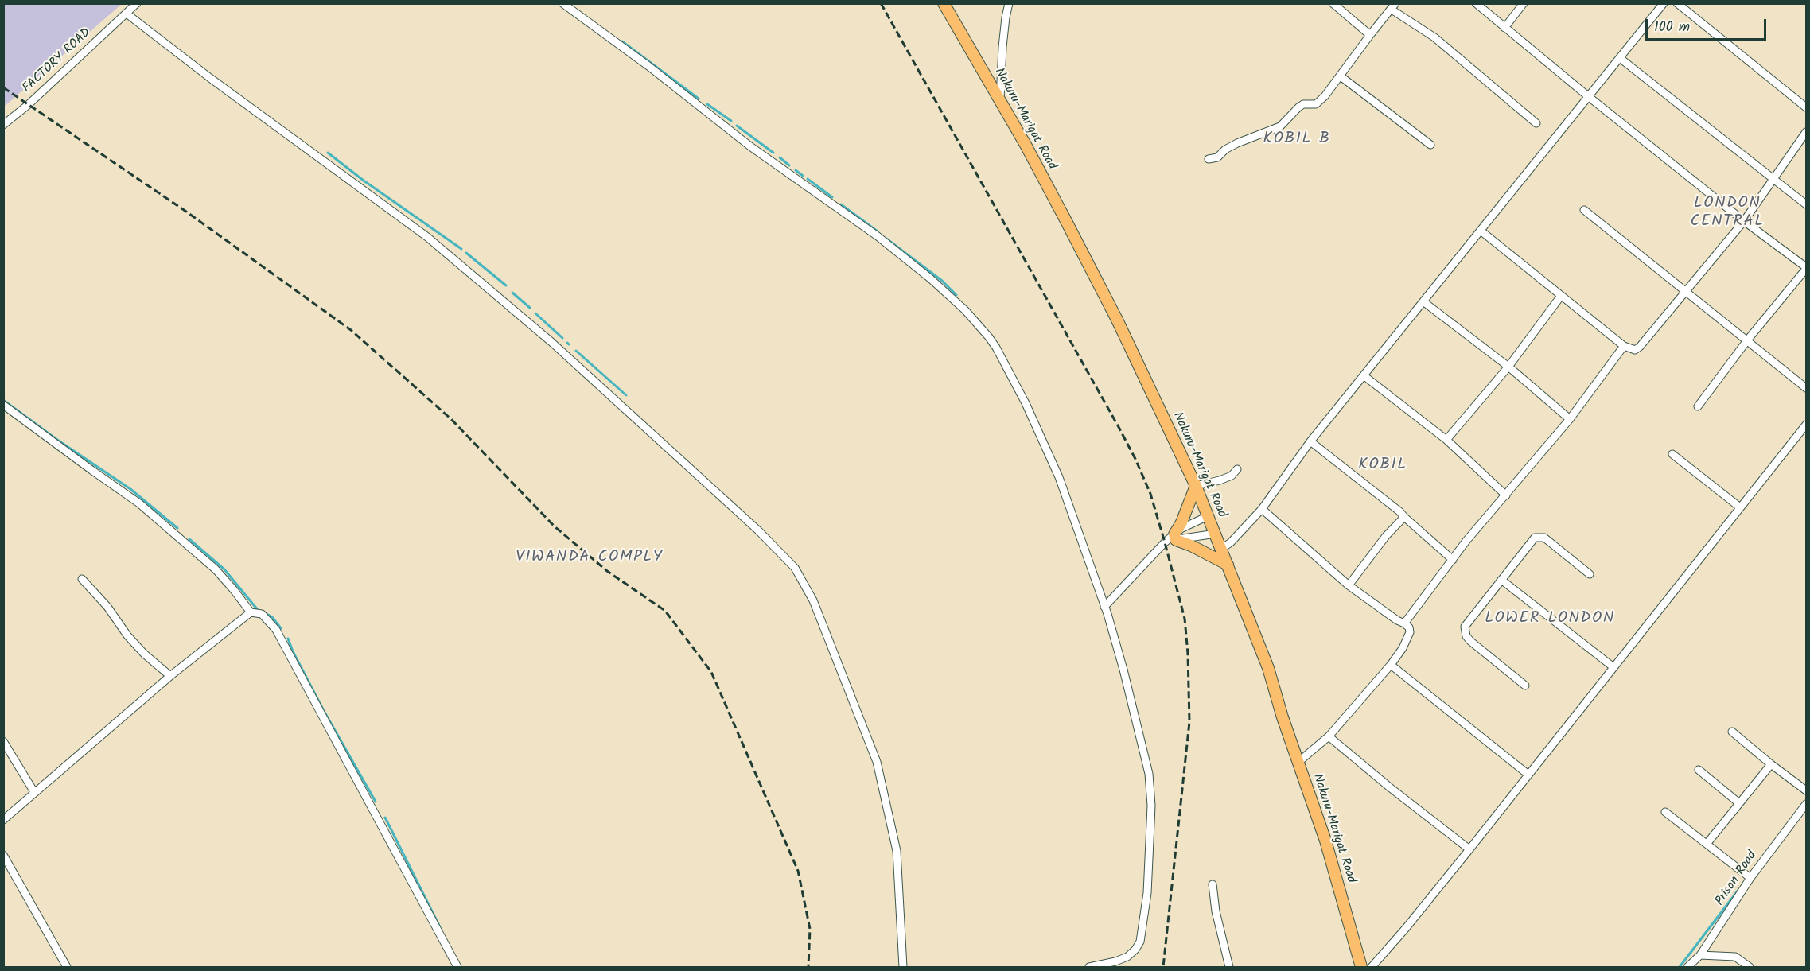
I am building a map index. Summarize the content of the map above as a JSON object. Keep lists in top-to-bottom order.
{
  "streets": {
    "main road": ["Nakuru-Marigat Road"],
    "street": ["FACTORY ROAD", "Prison Road"]
  },
  "districts": [
    "KOBIL B",
    "LONDON CENTRAL",
    "KOBIL",
    "VIWANDA COMPLY",
    "LOWER LONDON"
  ],
  "scale_bar": "100 m"
}
